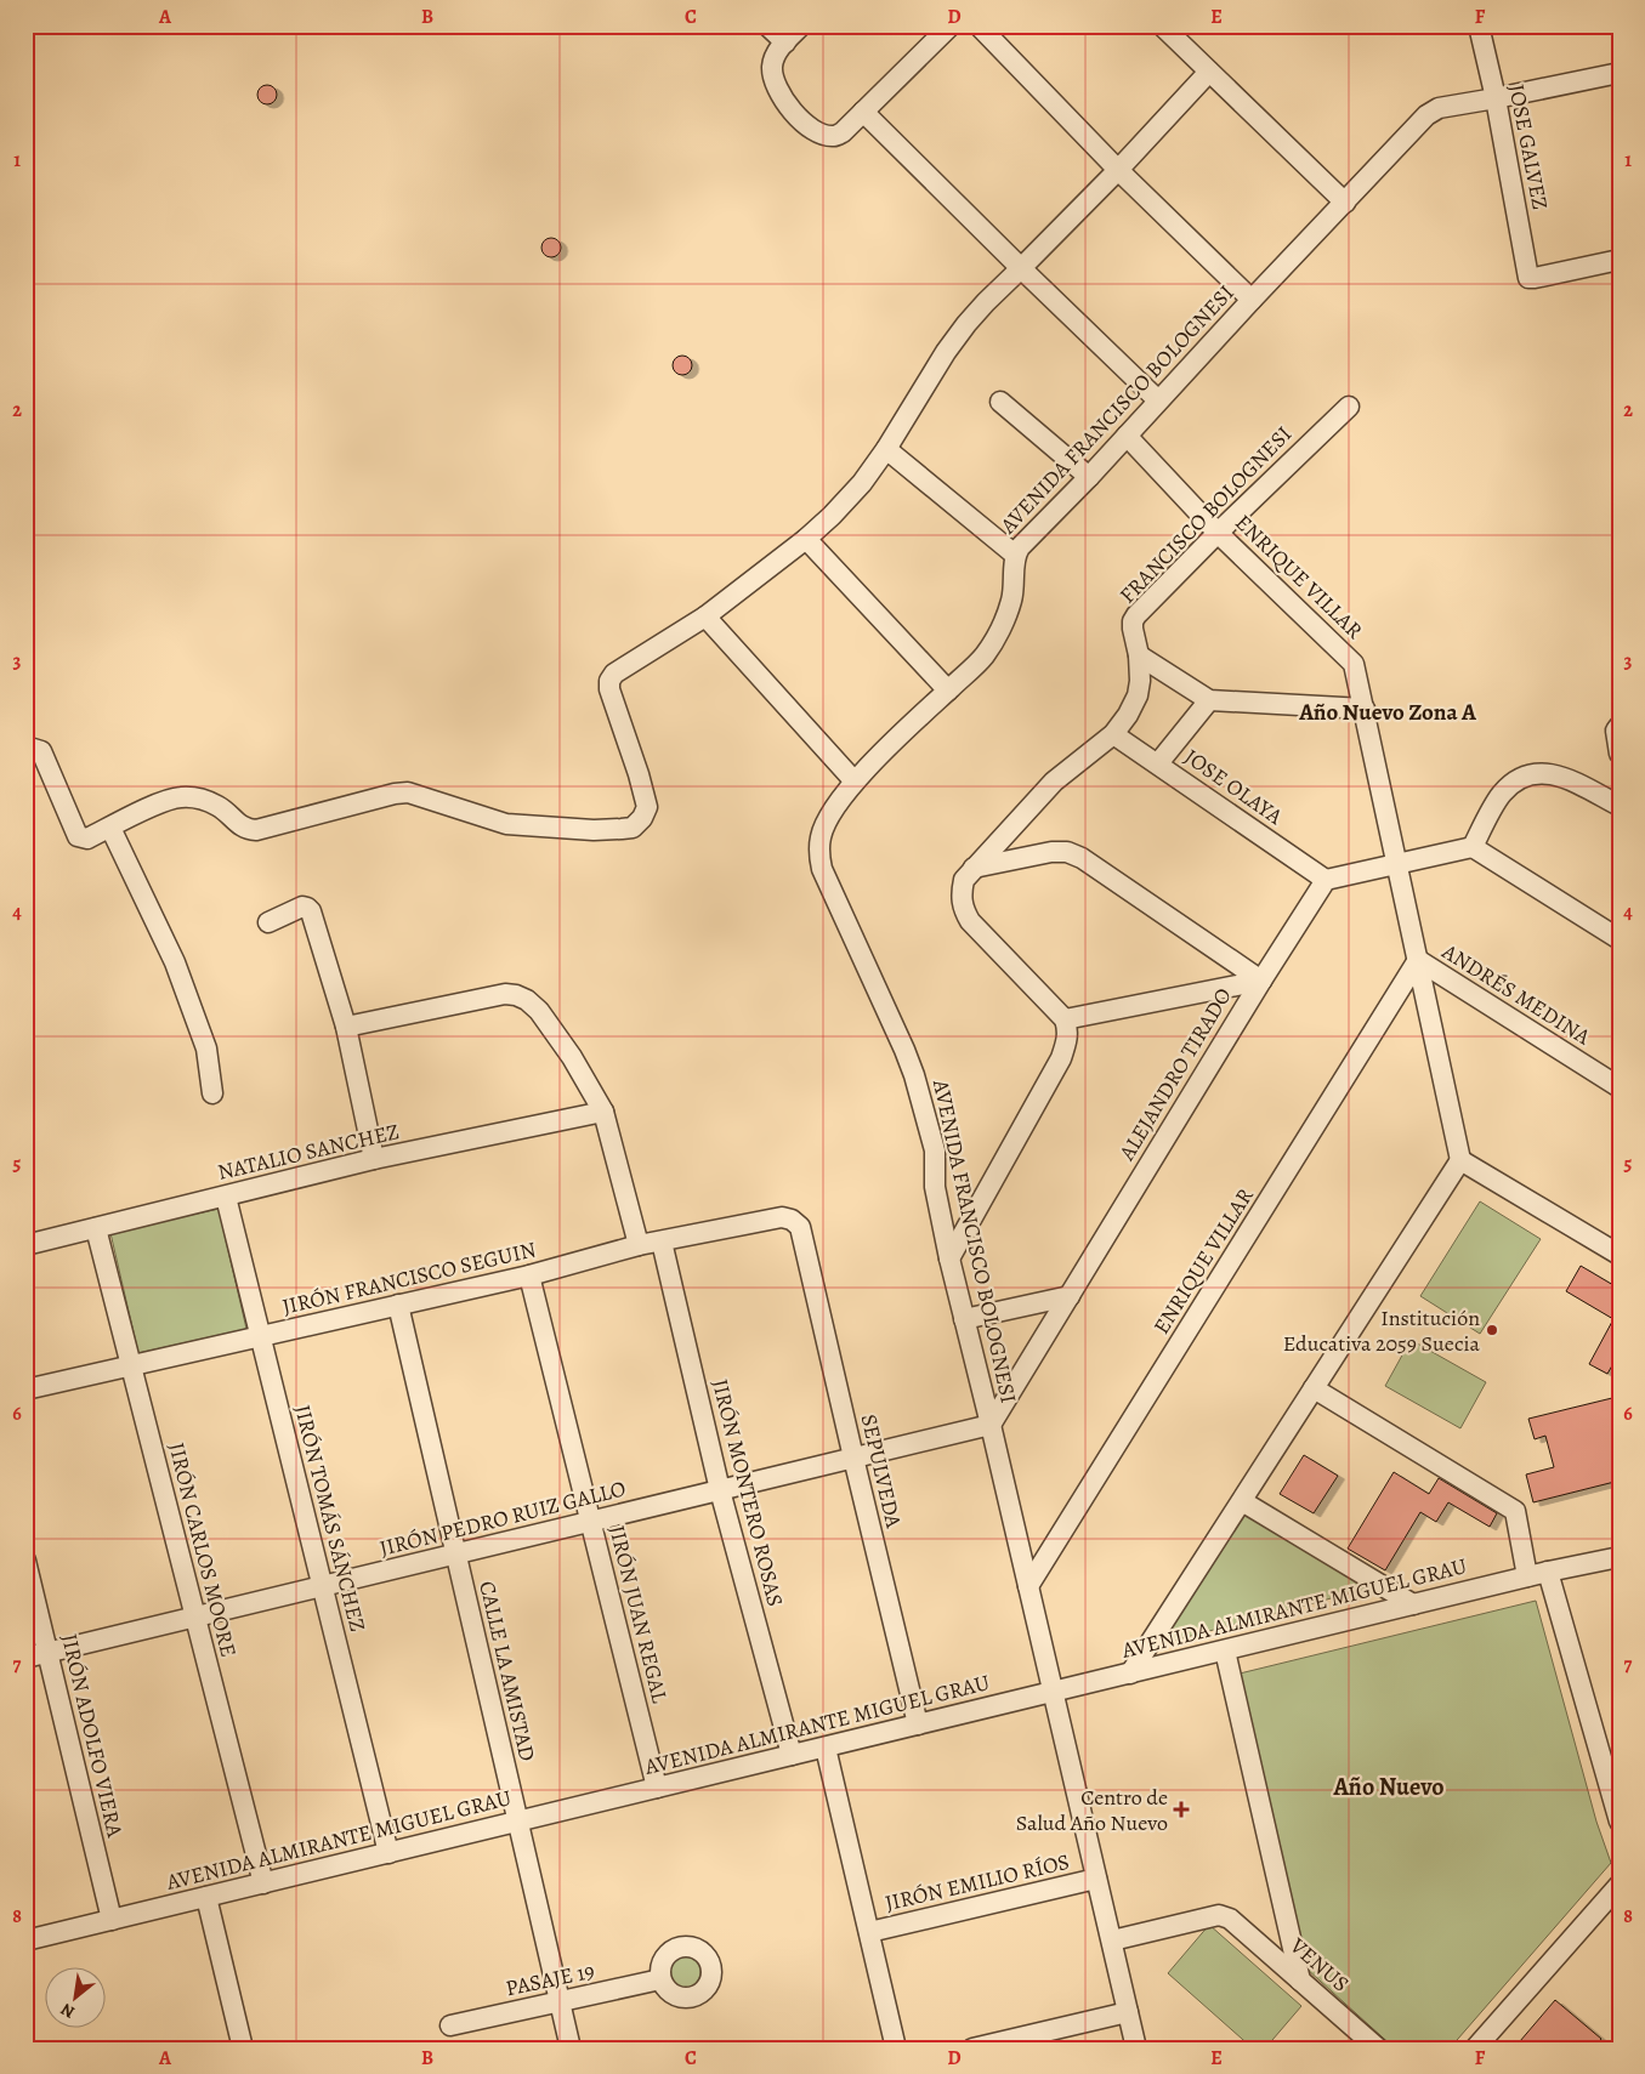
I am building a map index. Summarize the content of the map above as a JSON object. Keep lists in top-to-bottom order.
{
  "streets": {
    "street": [
      "JOSE GALVEZ",
      "AVENIDA FRANCISCO BOLOGNESI",
      "FRANCISCO BOLOGNESI",
      "ENRIQUE VILLAR",
      "JOSE OLAYA",
      "ANDRÉS MEDINA",
      "ALEJANDRO TIRADO",
      "NATALIO SANCHEZ",
      "JIRÓN FRANCISCO SEGUIN",
      "SEPULVEDA",
      "JIRÓN MONTERO ROSAS",
      "JIRÓN TOMÁS SÁNCHEZ",
      "JIRÓN PEDRO RUIZ GALLO",
      "JIRÓN CARLOS MOORE",
      "AVENIDA ALMIRANTE MIGUEL GRAU",
      "JIRÓN JUAN REGAL",
      "CALLE LA AMISTAD",
      "JIRÓN ADOLFO VIERA",
      "JIRÓN EMILIO RÍOS",
      "VENUS",
      "PASAJE 19"
    ]
  },
  "crossings": [
    ["JOSE GALVEZ", "AVENIDA FRANCISCO BOLOGNESI"],
    ["AVENIDA FRANCISCO BOLOGNESI", "ENRIQUE VILLAR"],
    ["AVENIDA FRANCISCO BOLOGNESI", "ALEJANDRO TIRADO"],
    ["AVENIDA FRANCISCO BOLOGNESI", "JIRÓN PEDRO RUIZ GALLO"],
    ["AVENIDA FRANCISCO BOLOGNESI", "AVENIDA ALMIRANTE MIGUEL GRAU"],
    ["AVENIDA FRANCISCO BOLOGNESI", "JIRÓN EMILIO RÍOS"],
    ["AVENIDA FRANCISCO BOLOGNESI", "VENUS"],
    ["FRANCISCO BOLOGNESI", "ENRIQUE VILLAR"],
    ["FRANCISCO BOLOGNESI", "JOSE OLAYA"],
    ["ENRIQUE VILLAR", "ANDRÉS MEDINA"],
    ["JOSE OLAYA", "ALEJANDRO TIRADO"],
    ["ALEJANDRO TIRADO", "JIRÓN PEDRO RUIZ GALLO"],
    ["NATALIO SANCHEZ", "JIRÓN TOMÁS SÁNCHEZ"],
    ["NATALIO SANCHEZ", "JIRÓN CARLOS MOORE"],
    ["JIRÓN FRANCISCO SEGUIN", "SEPULVEDA"],
    ["JIRÓN FRANCISCO SEGUIN", "JIRÓN MONTERO ROSAS"],
    ["JIRÓN FRANCISCO SEGUIN", "JIRÓN TOMÁS SÁNCHEZ"],
    ["JIRÓN FRANCISCO SEGUIN", "JIRÓN CARLOS MOORE"],
    ["JIRÓN FRANCISCO SEGUIN", "JIRÓN JUAN REGAL"],
    ["JIRÓN FRANCISCO SEGUIN", "CALLE LA AMISTAD"],
    ["SEPULVEDA", "JIRÓN PEDRO RUIZ GALLO"],
    ["SEPULVEDA", "AVENIDA ALMIRANTE MIGUEL GRAU"],
    ["JIRÓN MONTERO ROSAS", "JIRÓN PEDRO RUIZ GALLO"],
    ["JIRÓN MONTERO ROSAS", "AVENIDA ALMIRANTE MIGUEL GRAU"],
    ["JIRÓN TOMÁS SÁNCHEZ", "JIRÓN PEDRO RUIZ GALLO"],
    ["JIRÓN TOMÁS SÁNCHEZ", "AVENIDA ALMIRANTE MIGUEL GRAU"],
    ["JIRÓN PEDRO RUIZ GALLO", "JIRÓN CARLOS MOORE"],
    ["JIRÓN PEDRO RUIZ GALLO", "JIRÓN JUAN REGAL"],
    ["JIRÓN PEDRO RUIZ GALLO", "CALLE LA AMISTAD"],
    ["JIRÓN PEDRO RUIZ GALLO", "JIRÓN ADOLFO VIERA"],
    ["JIRÓN CARLOS MOORE", "AVENIDA ALMIRANTE MIGUEL GRAU"],
    ["AVENIDA ALMIRANTE MIGUEL GRAU", "JIRÓN JUAN REGAL"],
    ["AVENIDA ALMIRANTE MIGUEL GRAU", "CALLE LA AMISTAD"],
    ["AVENIDA ALMIRANTE MIGUEL GRAU", "JIRÓN ADOLFO VIERA"],
    ["CALLE LA AMISTAD", "PASAJE 19"]
  ],
  "districts": ["Año Nuevo Zona A", "Año Nuevo"],
  "places": {
    "other": ["Institución Educativa 2059 Suecia"],
    "health": ["Centro de Salud Año Nuevo"]
  },
  "north": "bottom left",
  "grid": {
    "columns": [
      "A",
      "B",
      "C",
      "D",
      "E",
      "F"
    ],
    "rows": [
      "1",
      "2",
      "3",
      "4",
      "5",
      "6",
      "7",
      "8"
    ]
  }
}
